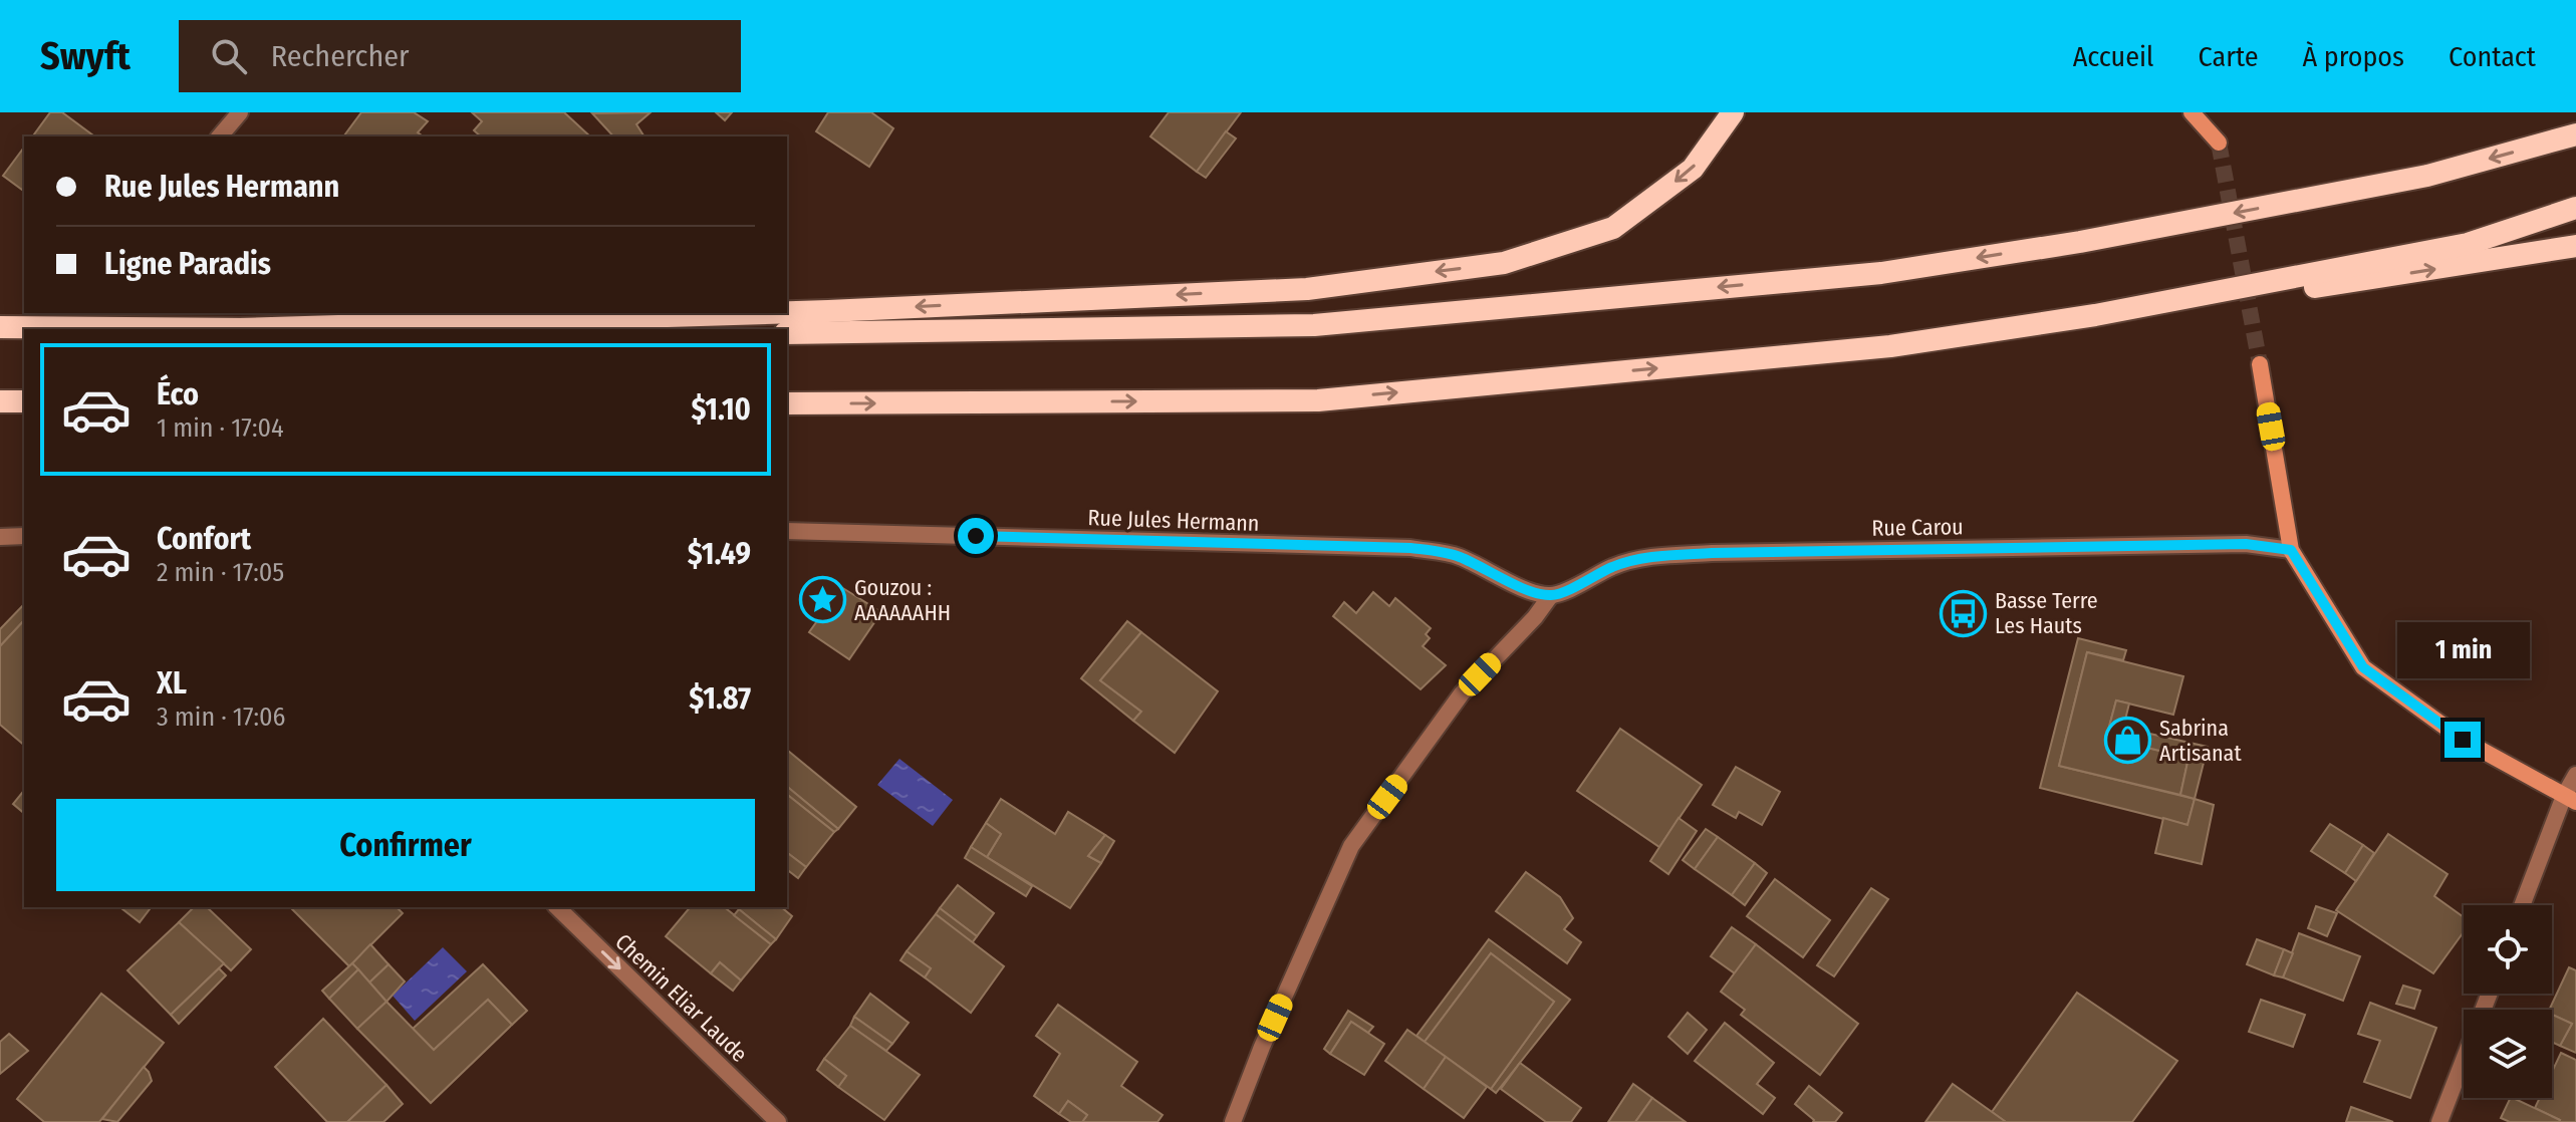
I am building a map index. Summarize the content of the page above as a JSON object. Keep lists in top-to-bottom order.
{
  "streets": {
    "street": ["Rue Jules Hermann", "Rue Carou", "Chemin Eliar Laude"]
  },
  "crossings": [
    ["Rue Jules Hermann", "Rue Carou"]
  ],
  "one_way": ["Chemin Eliar Laude"],
  "places": {
    "place": ["Gouzou : AAAAAAHH"],
    "bus stop": ["Basse Terre Les Hauts"],
    "shop": ["Sabrina Artisanat"]
  },
  "page": {
    "header": "Swyft",
    "search": "Rechercher",
    "nav": [
      "Accueil",
      "Carte",
      "À propos",
      "Contact"
    ],
    "banner": ["Rue Jules Hermann", "Ligne Paradis"],
    "list": [
      {
        "name": "Éco",
        "note": "1 min · 17:04",
        "value": "$1.10"
      },
      {
        "name": "Confort",
        "note": "2 min · 17:05",
        "value": "$1.49"
      },
      {
        "name": "XL",
        "note": "3 min · 17:06",
        "value": "$1.87"
      }
    ],
    "bubble": "1 min",
    "buttons": "Confirmer"
  }
}
